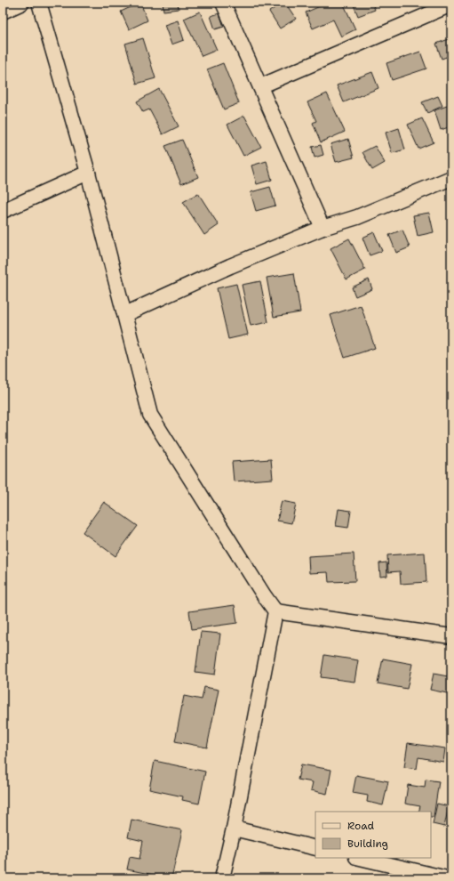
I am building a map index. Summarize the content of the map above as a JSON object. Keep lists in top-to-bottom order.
{
  "legend": ["Road", "Building"]
}
